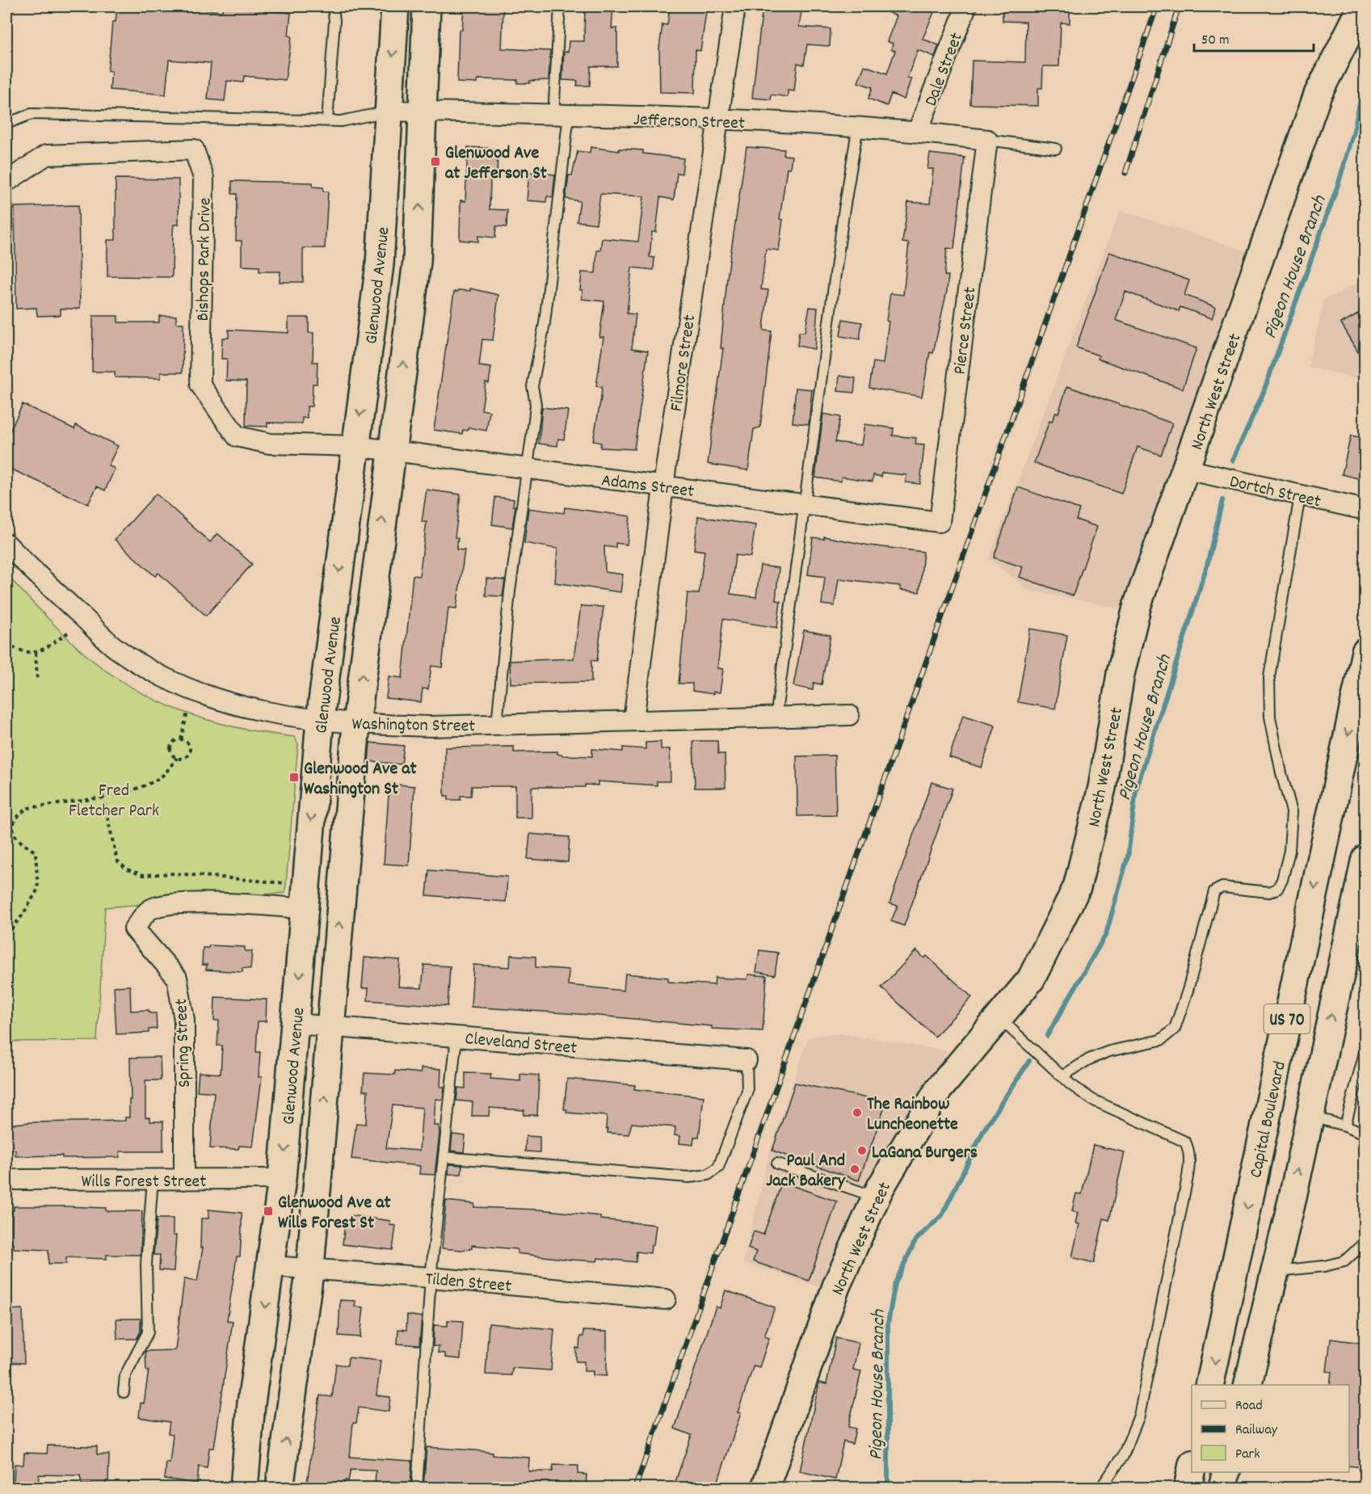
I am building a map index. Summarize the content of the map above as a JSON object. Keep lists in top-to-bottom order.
{
  "streets": {
    "main road": [
      "Glenwood Avenue",
      "North West Street",
      "US 70",
      "Capital Boulevard"
    ],
    "street": [
      "Dale Street",
      "Jefferson Street",
      "Bishops Park Drive",
      "Pierce Street",
      "Filmore Street",
      "Adams Street",
      "Dortch Street",
      "Washington Street",
      "Cleveland Street",
      "Spring Street",
      "Wills Forest Street",
      "Tilden Street"
    ]
  },
  "crossings": [
    ["Dale Street", "Jefferson Street"],
    ["Jefferson Street", "Glenwood Avenue"],
    ["Jefferson Street", "Pierce Street"],
    ["Jefferson Street", "Filmore Street"],
    ["Bishops Park Drive", "Glenwood Avenue"],
    ["Bishops Park Drive", "Adams Street"],
    ["Glenwood Avenue", "Adams Street"],
    ["Glenwood Avenue", "Washington Street"],
    ["Glenwood Avenue", "Cleveland Street"],
    ["Glenwood Avenue", "Spring Street"],
    ["Glenwood Avenue", "Wills Forest Street"],
    ["Glenwood Avenue", "Tilden Street"],
    ["Pierce Street", "Adams Street"],
    ["Filmore Street", "Adams Street"],
    ["Filmore Street", "Washington Street"],
    ["North West Street", "Dortch Street"],
    ["Spring Street", "Wills Forest Street"]
  ],
  "water": ["Pigeon House Branch"],
  "parks": ["Fred Fletcher Park"],
  "places": {
    "transit": ["Glenwood Ave at Jefferson St", "Glenwood Ave at Washington St", "Glenwood Ave at Wills Forest St"],
    "other": ["The Rainbow Luncheonette", "LaGana Burgers", "Paul And Jack Bakery"]
  },
  "legend": ["Road", "Railway", "Park"],
  "scale_bar": "50 m"
}
